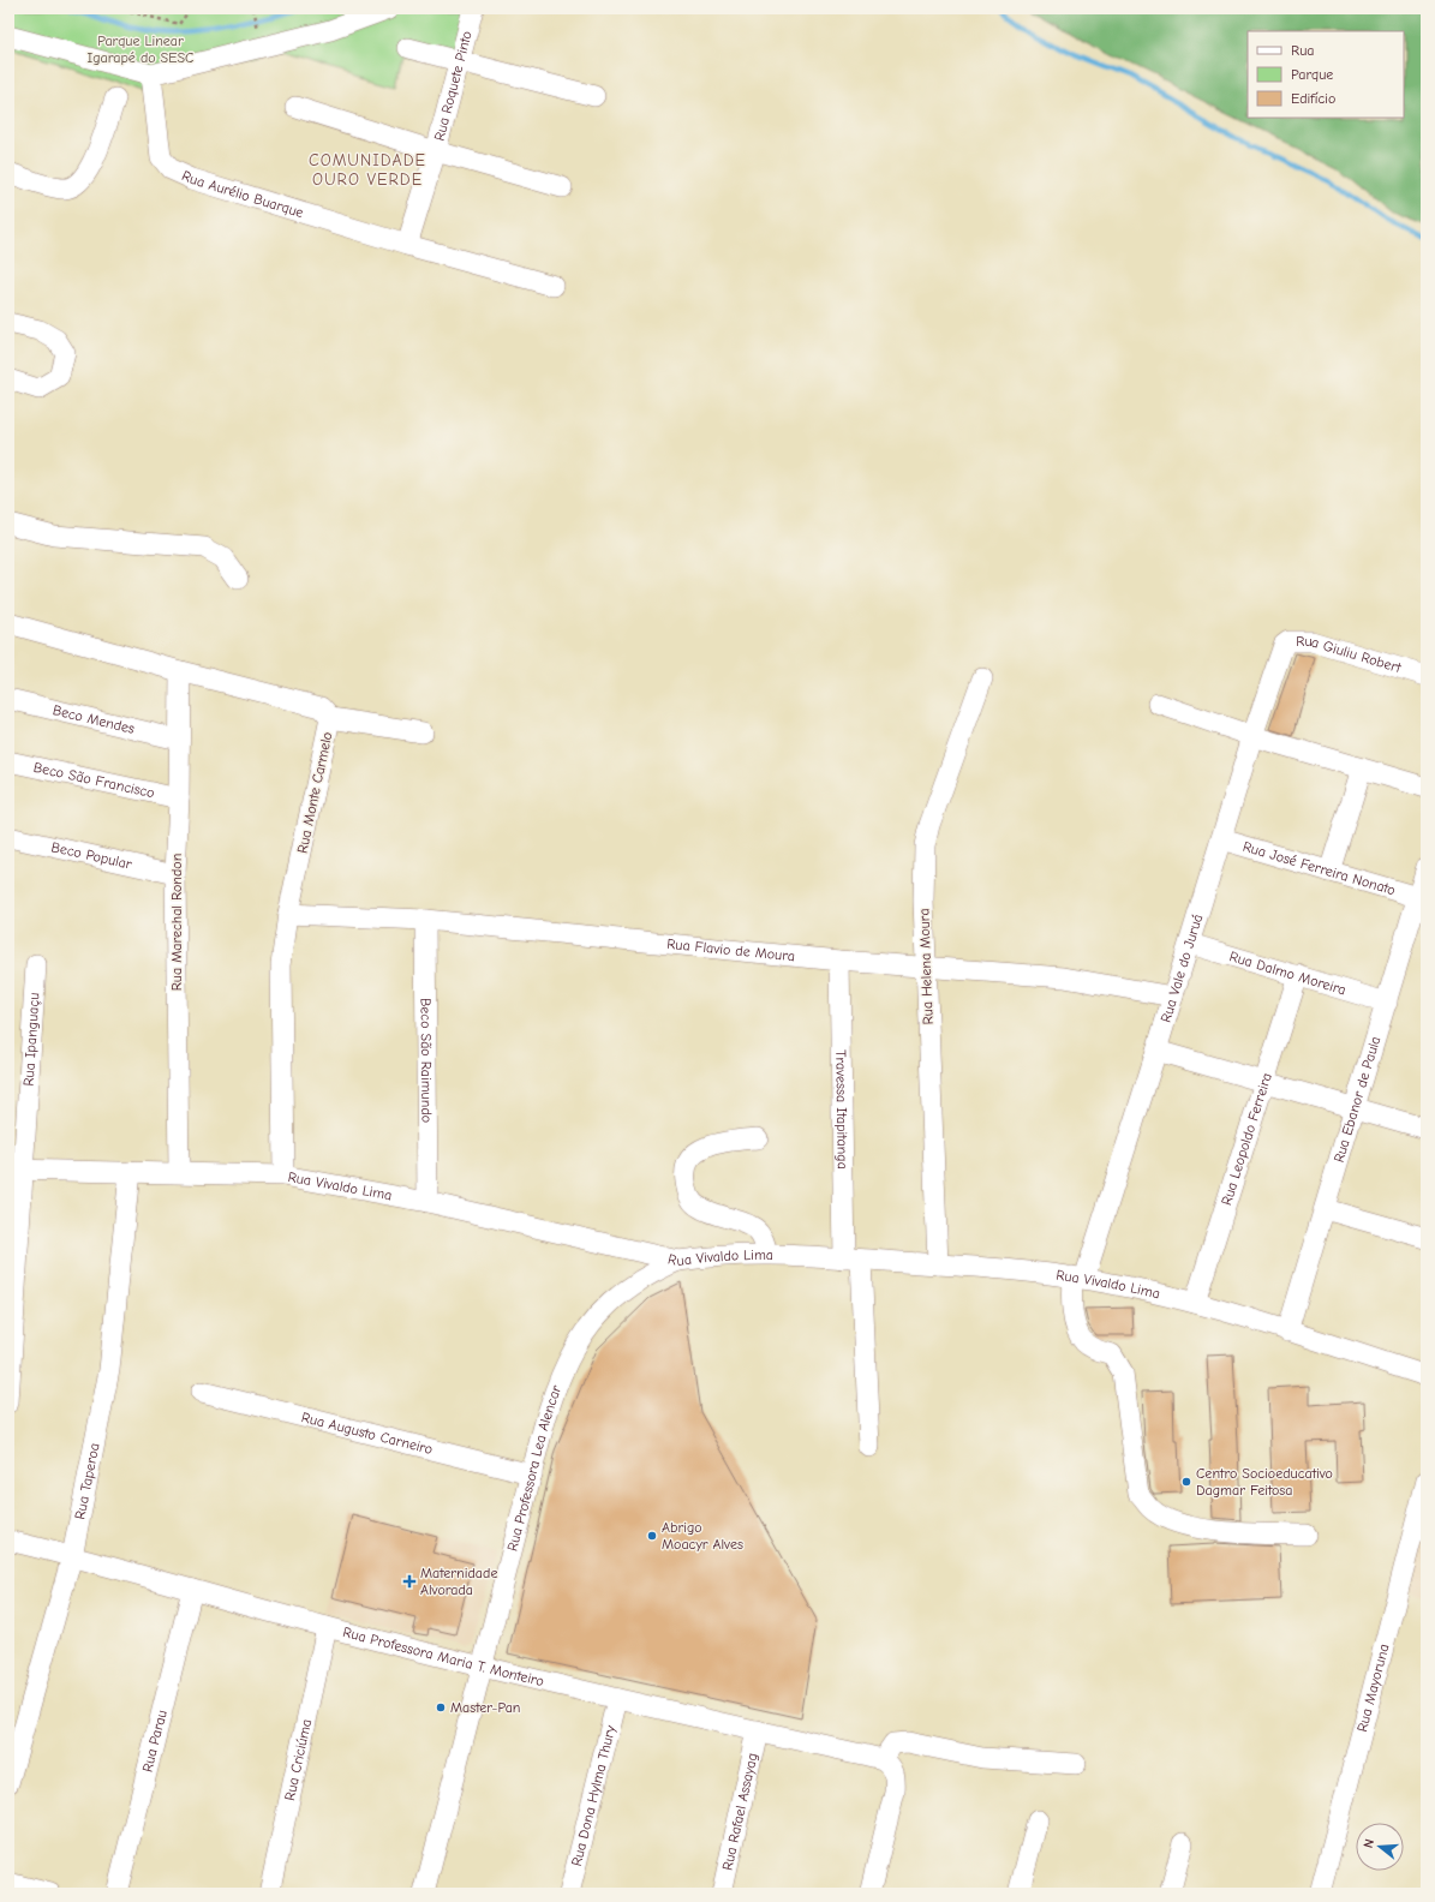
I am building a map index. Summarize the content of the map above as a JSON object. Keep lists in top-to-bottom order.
{
  "streets": {
    "street": [
      "Rua Roquete Pinto",
      "Rua Aurélio Buarque",
      "Rua Giuliu Robert",
      "Beco Mendes",
      "Beco São Francisco",
      "Rua Monte Carmelo",
      "Beco Popular",
      "Rua José Ferreira Nonato",
      "Rua Marechal Rondon",
      "Rua Flavio de Moura",
      "Rua Helena Moura",
      "Rua Vale do Juruá",
      "Rua Dalmo Moreira",
      "Rua Ipanguaçu",
      "Beco São Raimundo",
      "Rua Ebanor de Paula",
      "Travessa Itapitanga",
      "Rua Leopoldo Ferreira",
      "Rua Vivaldo Lima",
      "Rua Augusto Carneiro",
      "Rua Professora Lea Alencar",
      "Rua Taperoa",
      "Rua Professora Maria T. Monteiro",
      "Rua Mayoruna",
      "Rua Parau",
      "Rua Criciúma",
      "Rua Dona Hylma Thury",
      "Rua Rafael Assayag"
    ]
  },
  "crossings": [
    ["Rua Roquete Pinto", "Rua Aurélio Buarque"],
    ["Rua Giuliu Robert", "Rua Vale do Juruá"],
    ["Beco Mendes", "Rua Marechal Rondon"],
    ["Beco São Francisco", "Rua Marechal Rondon"],
    ["Rua Monte Carmelo", "Rua Marechal Rondon"],
    ["Rua Monte Carmelo", "Rua Flavio de Moura"],
    ["Rua Monte Carmelo", "Rua Vivaldo Lima"],
    ["Beco Popular", "Rua Marechal Rondon"],
    ["Rua José Ferreira Nonato", "Rua Vale do Juruá"],
    ["Rua José Ferreira Nonato", "Rua Ebanor de Paula"],
    ["Rua Marechal Rondon", "Rua Vivaldo Lima"],
    ["Rua Flavio de Moura", "Rua Helena Moura"],
    ["Rua Flavio de Moura", "Rua Vale do Juruá"],
    ["Rua Flavio de Moura", "Beco São Raimundo"],
    ["Rua Flavio de Moura", "Travessa Itapitanga"],
    ["Rua Helena Moura", "Rua Vivaldo Lima"],
    ["Rua Vale do Juruá", "Rua Dalmo Moreira"],
    ["Rua Vale do Juruá", "Rua Vivaldo Lima"],
    ["Rua Dalmo Moreira", "Rua Ebanor de Paula"],
    ["Rua Dalmo Moreira", "Rua Leopoldo Ferreira"],
    ["Rua Ipanguaçu", "Rua Vivaldo Lima"],
    ["Beco São Raimundo", "Rua Vivaldo Lima"],
    ["Rua Ebanor de Paula", "Rua Vivaldo Lima"],
    ["Travessa Itapitanga", "Rua Vivaldo Lima"],
    ["Rua Leopoldo Ferreira", "Rua Vivaldo Lima"],
    ["Rua Vivaldo Lima", "Rua Professora Lea Alencar"],
    ["Rua Vivaldo Lima", "Rua Taperoa"],
    ["Rua Augusto Carneiro", "Rua Professora Lea Alencar"],
    ["Rua Professora Lea Alencar", "Rua Professora Maria T. Monteiro"],
    ["Rua Taperoa", "Rua Professora Maria T. Monteiro"],
    ["Rua Professora Maria T. Monteiro", "Rua Parau"],
    ["Rua Professora Maria T. Monteiro", "Rua Criciúma"],
    ["Rua Professora Maria T. Monteiro", "Rua Dona Hylma Thury"],
    ["Rua Professora Maria T. Monteiro", "Rua Rafael Assayag"]
  ],
  "districts": ["COMUNIDADE OURO VERDE"],
  "parks": ["Parque Linear Igarapé do SESC"],
  "places": {
    "other": ["Centro Socioeducativo Dagmar Feitosa", "Abrigo Moacyr Alves", "Master-Pan"],
    "health": ["Maternidade Alvorada"]
  },
  "legend": ["Rua", "Parque", "Edifício"],
  "north": "left"
}
